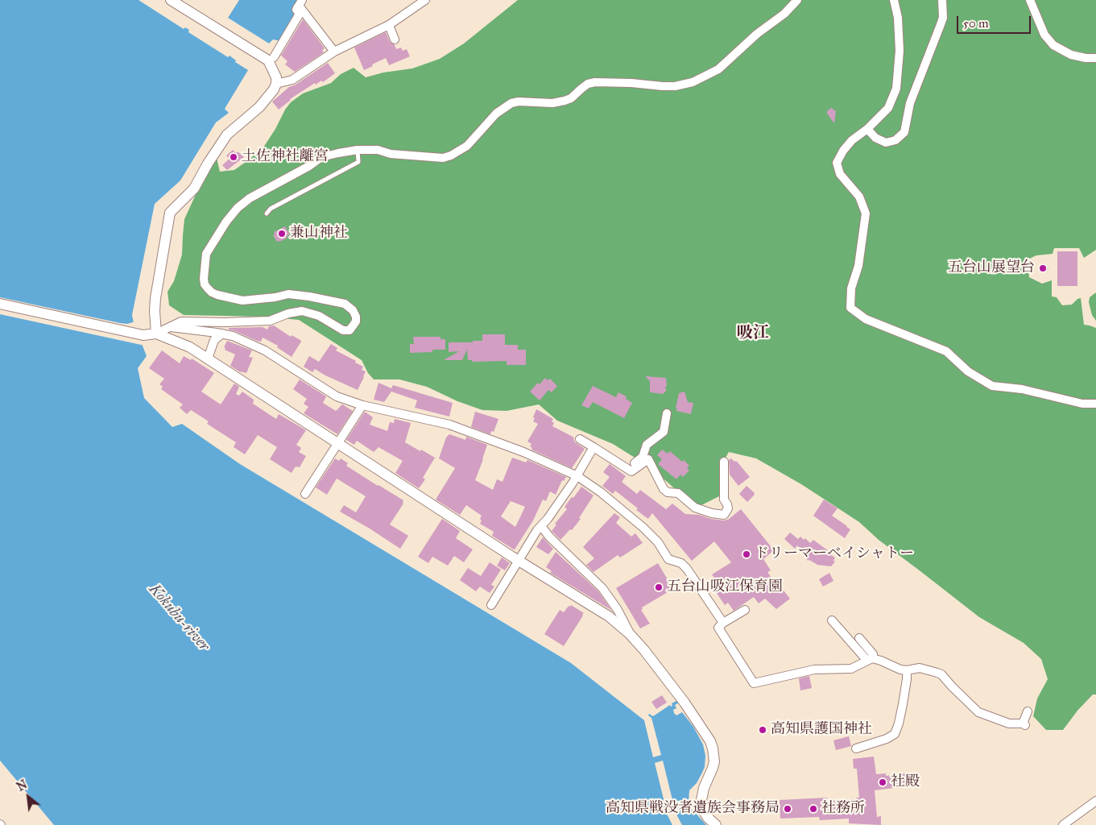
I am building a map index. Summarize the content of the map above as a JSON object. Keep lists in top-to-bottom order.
{
  "districts": ["吸江"],
  "water": ["Kokubu-river"],
  "places": [
    "土佐神社離宮",
    "兼山神社",
    "五台山展望台",
    "ドリーマーベイシャトー",
    "五台山吸江保育園",
    "高知県護国神社",
    "社殿",
    "高知県戦没者遺族会事務局",
    "社務所"
  ],
  "scale_bar": "50 m",
  "north": "top left"
}
